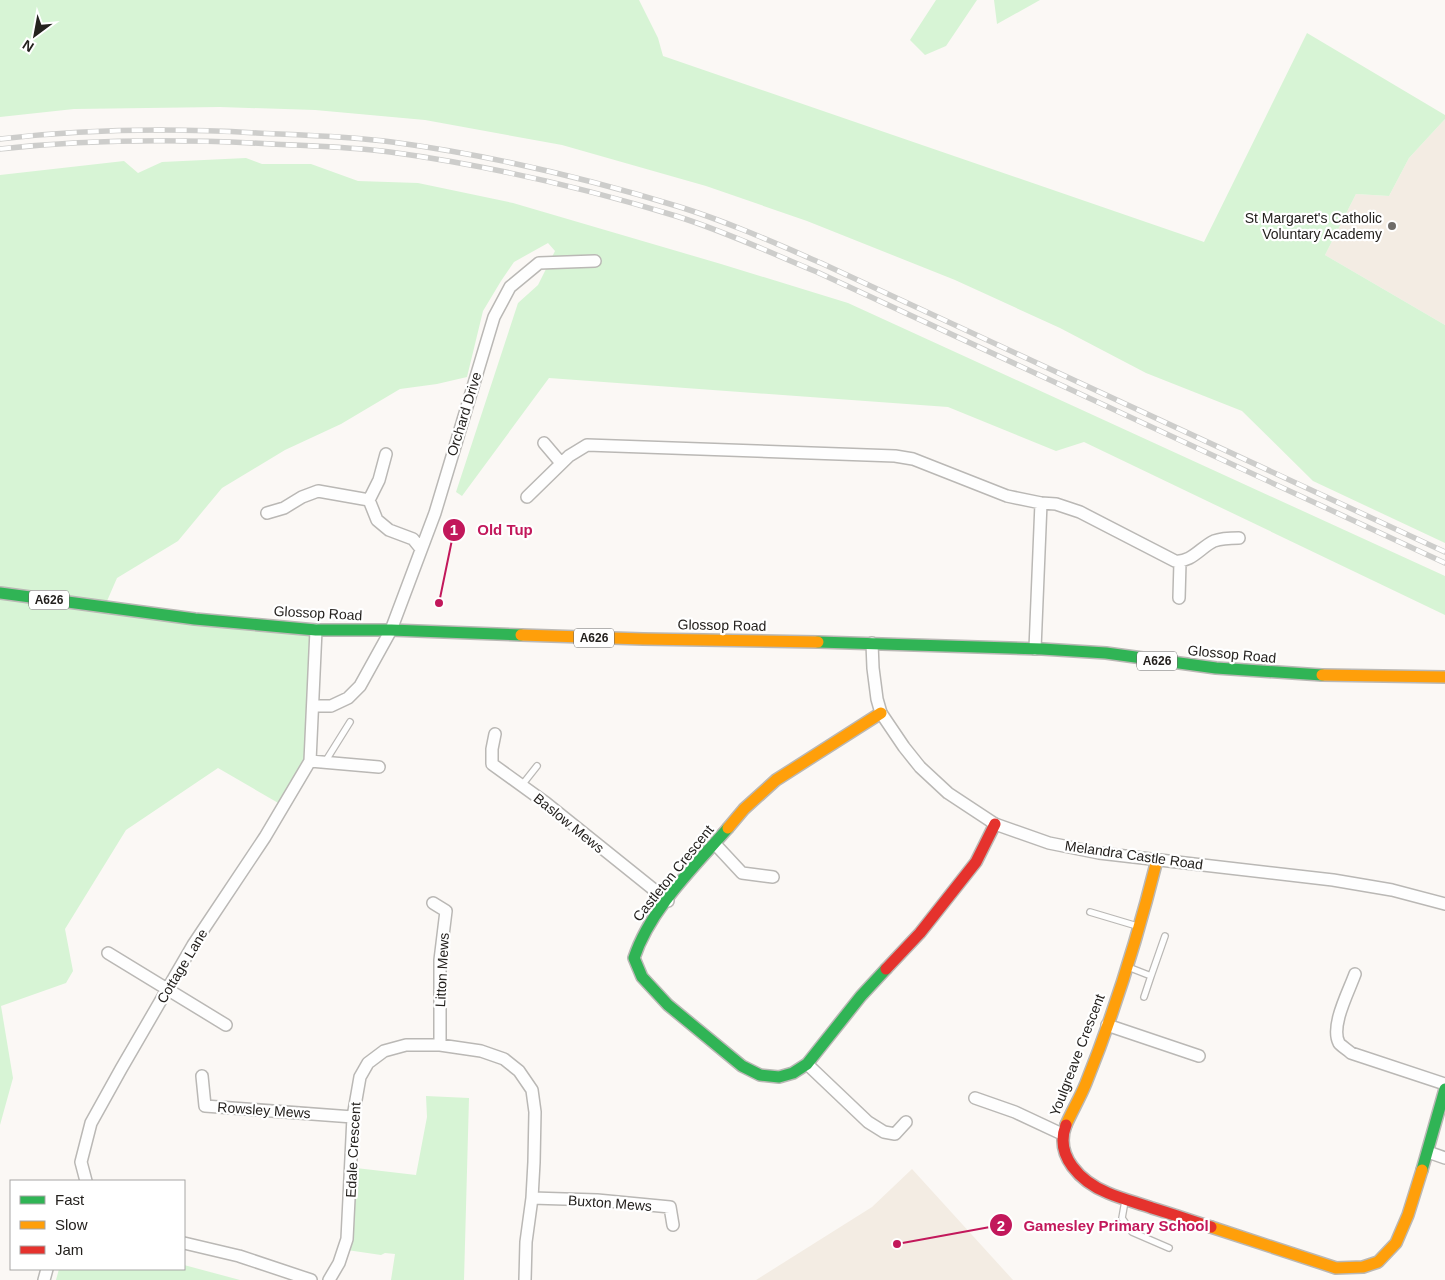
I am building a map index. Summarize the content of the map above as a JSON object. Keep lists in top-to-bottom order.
{
  "streets": {
    "street": [
      "Orchard Drive",
      "A626",
      "Glossop Road",
      "Baslow Mews",
      "Melandra Castle Road",
      "Castleton Crescent",
      "Cottage Lane",
      "Litton Mews",
      "Youlgreave Crescent",
      "Rowsley Mews",
      "Edale Crescent",
      "Buxton Mews"
    ]
  },
  "crossings": [
    ["Orchard Drive", "Glossop Road"],
    ["Glossop Road", "Melandra Castle Road"],
    ["Glossop Road", "Cottage Lane"],
    ["Baslow Mews", "Castleton Crescent"],
    ["Melandra Castle Road", "Castleton Crescent"],
    ["Melandra Castle Road", "Youlgreave Crescent"],
    ["Litton Mews", "Edale Crescent"],
    ["Rowsley Mews", "Edale Crescent"],
    ["Edale Crescent", "Buxton Mews"]
  ],
  "places": ["St Margaret's Catholic Voluntary Academy", "Old Tup", "Gamesley Primary School"],
  "legend": ["Fast", "Slow", "Jam"],
  "north": "bottom left"
}
